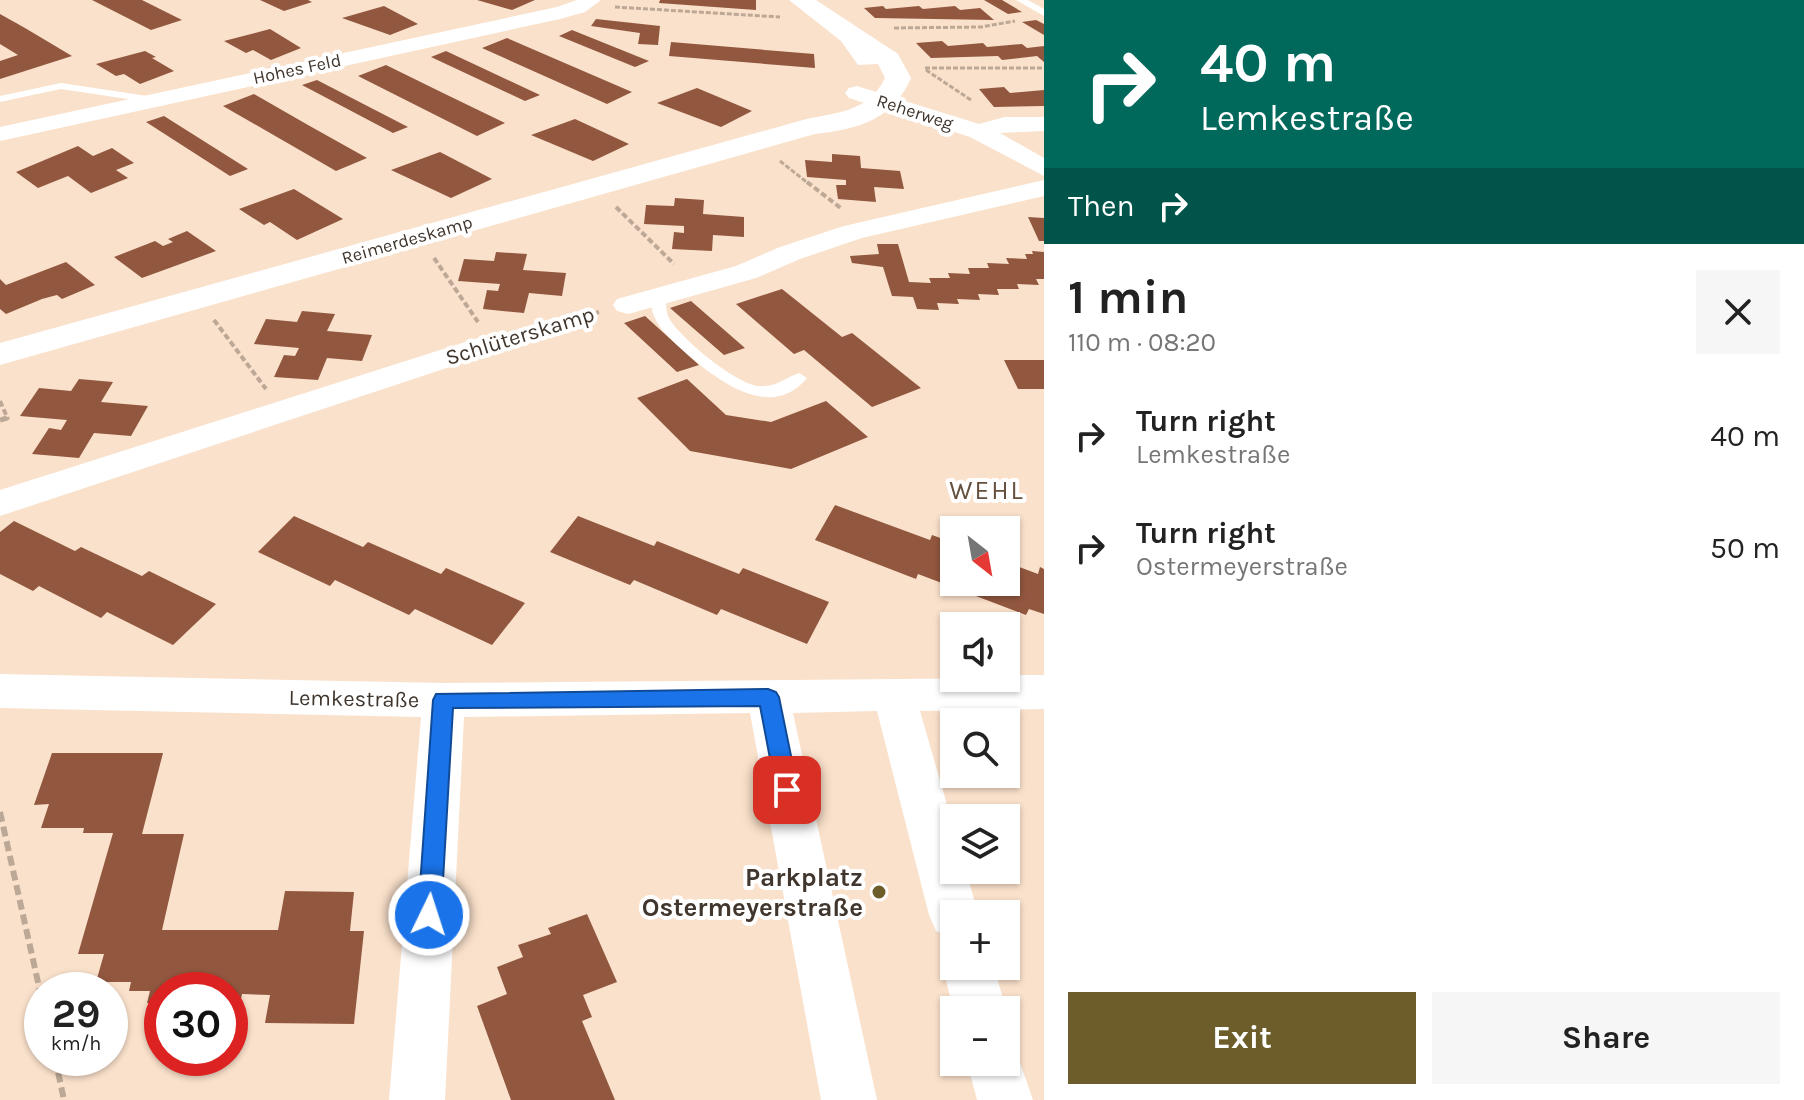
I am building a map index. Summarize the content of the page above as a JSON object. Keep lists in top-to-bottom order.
{
  "streets": {
    "main road": ["Reherweg", "Reimerdeskamp"],
    "street": ["Hohes Feld", "Schlüterskamp", "Lemkestraße"]
  },
  "crossings": [
    ["Reherweg", "Reimerdeskamp"]
  ],
  "districts": ["WEHL"],
  "places": ["Parkplatz Ostermeyerstraße"],
  "north": "bottom right",
  "page": {
    "turn": ["40 m", "Lemkestraße"],
    "then": "Then",
    "heading": ["1 min", "110 m · 08:20"],
    "list": [
      {
        "name": "Turn right",
        "note": "Lemkestraße",
        "value": "40 m"
      },
      {
        "name": "Turn right",
        "note": "Ostermeyerstraße",
        "value": "50 m"
      }
    ],
    "map_buttons": ["+", "−"],
    "speed": "29 km/h",
    "limit": "30",
    "buttons": ["Exit", "Share"]
  }
}
